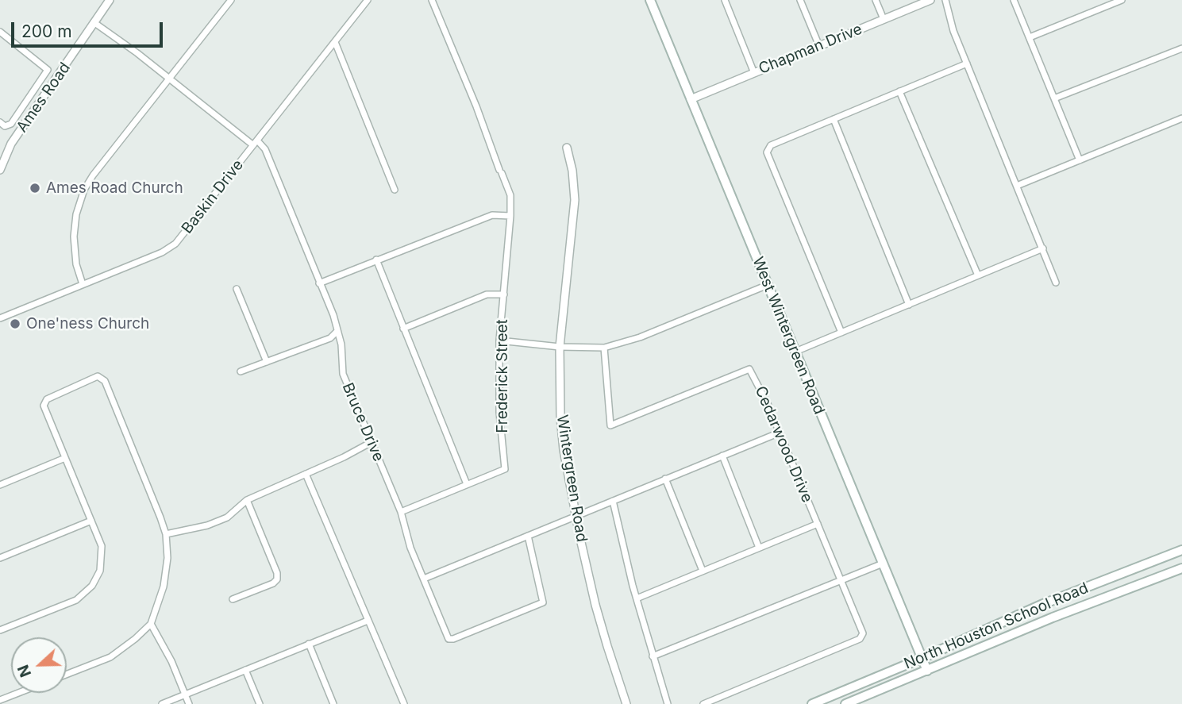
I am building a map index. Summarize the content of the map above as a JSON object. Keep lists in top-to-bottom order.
{
  "streets": {
    "main road": ["West Wintergreen Road", "North Houston School Road"],
    "street": [
      "Chapman Drive",
      "Ames Road",
      "Baskin Drive",
      "Frederick Street",
      "Bruce Drive",
      "Cedarwood Drive",
      "Wintergreen Road"
    ]
  },
  "crossings": [
    ["Chapman Drive", "West Wintergreen Road"],
    ["Ames Road", "Bruce Drive"],
    ["Baskin Drive", "Bruce Drive"],
    ["West Wintergreen Road", "North Houston School Road"],
    ["Frederick Street", "Bruce Drive"]
  ],
  "places": ["Ames Road Church", "One'ness Church"],
  "scale_bar": "200 m",
  "north": "left"
}
